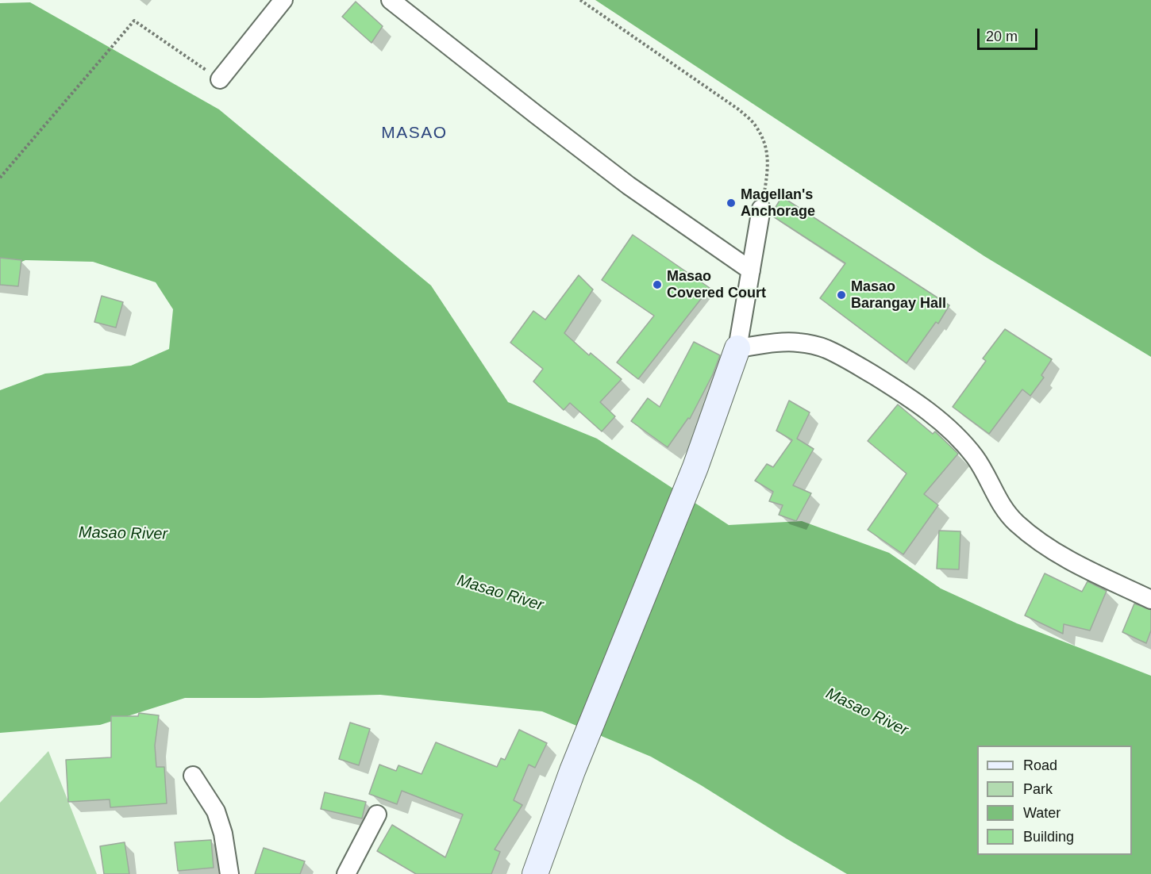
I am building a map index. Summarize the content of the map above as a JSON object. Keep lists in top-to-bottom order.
{
  "districts": ["MASAO"],
  "water": ["Masao River"],
  "places": ["Magellan's Anchorage", "Masao Covered Court", "Masao Barangay Hall"],
  "legend": [
    "Road",
    "Park",
    "Water",
    "Building"
  ],
  "scale_bar": "20 m"
}
